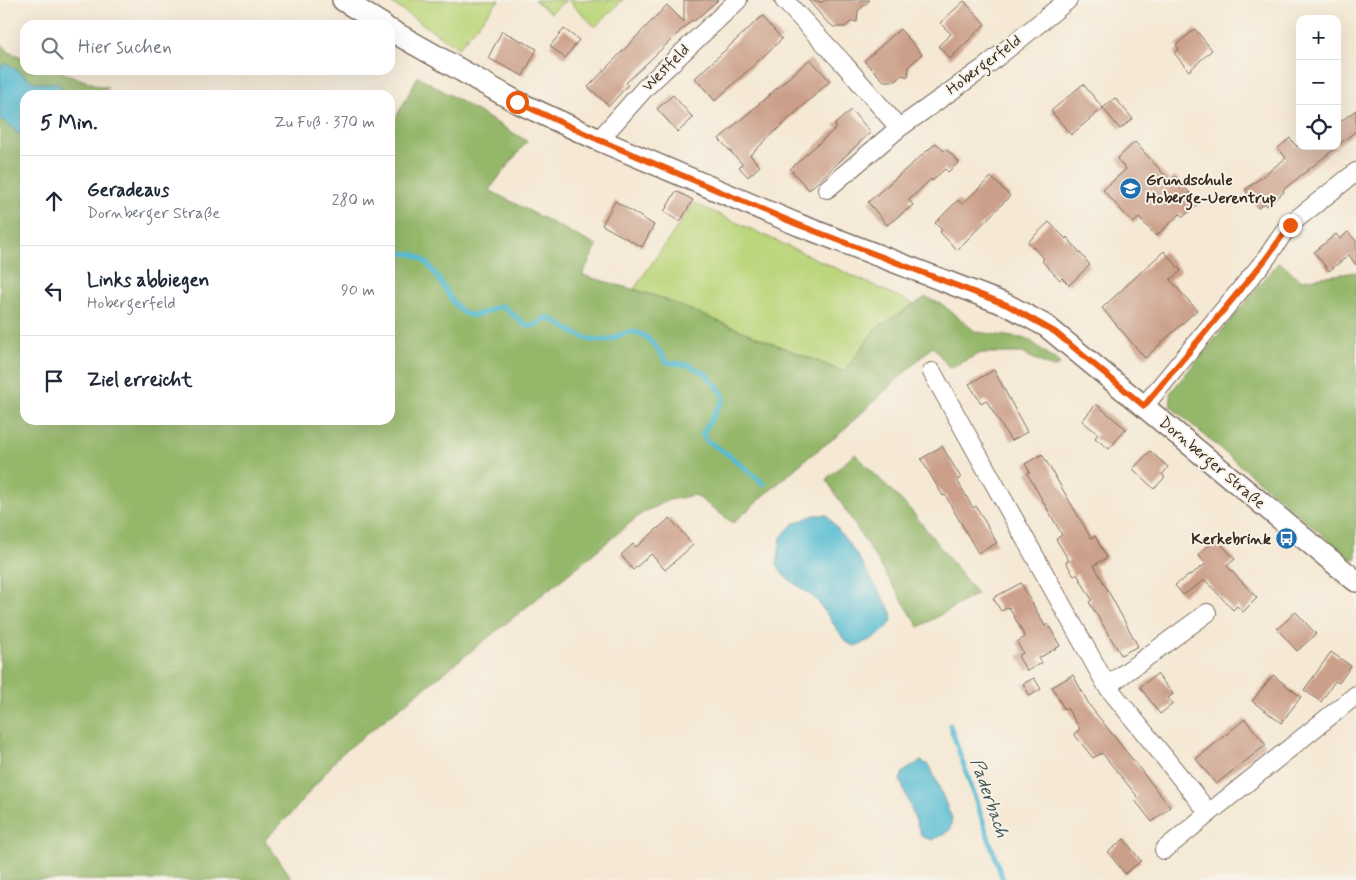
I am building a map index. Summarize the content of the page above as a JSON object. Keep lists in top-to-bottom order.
{
  "streets": {
    "street": ["Hobergerfeld", "Westfeld", "Dornberger Straße"]
  },
  "crossings": [
    ["Westfeld", "Dornberger Straße"]
  ],
  "water": ["Paderbach"],
  "places": {
    "school or university": ["Grundschule Hoberge-Uerentrup"],
    "bus stop": ["Kerkebrink"]
  },
  "page": {
    "map_buttons": ["+", "−"],
    "search": "Hier suchen",
    "heading": ["5 Min.", "Zu Fuß · 370 m"],
    "list": [
      ["Geradeaus", "Dornberger Straße", "280 m"],
      ["Links abbiegen", "Hobergerfeld", "90 m"],
      "Ziel erreicht"
    ]
  }
}
